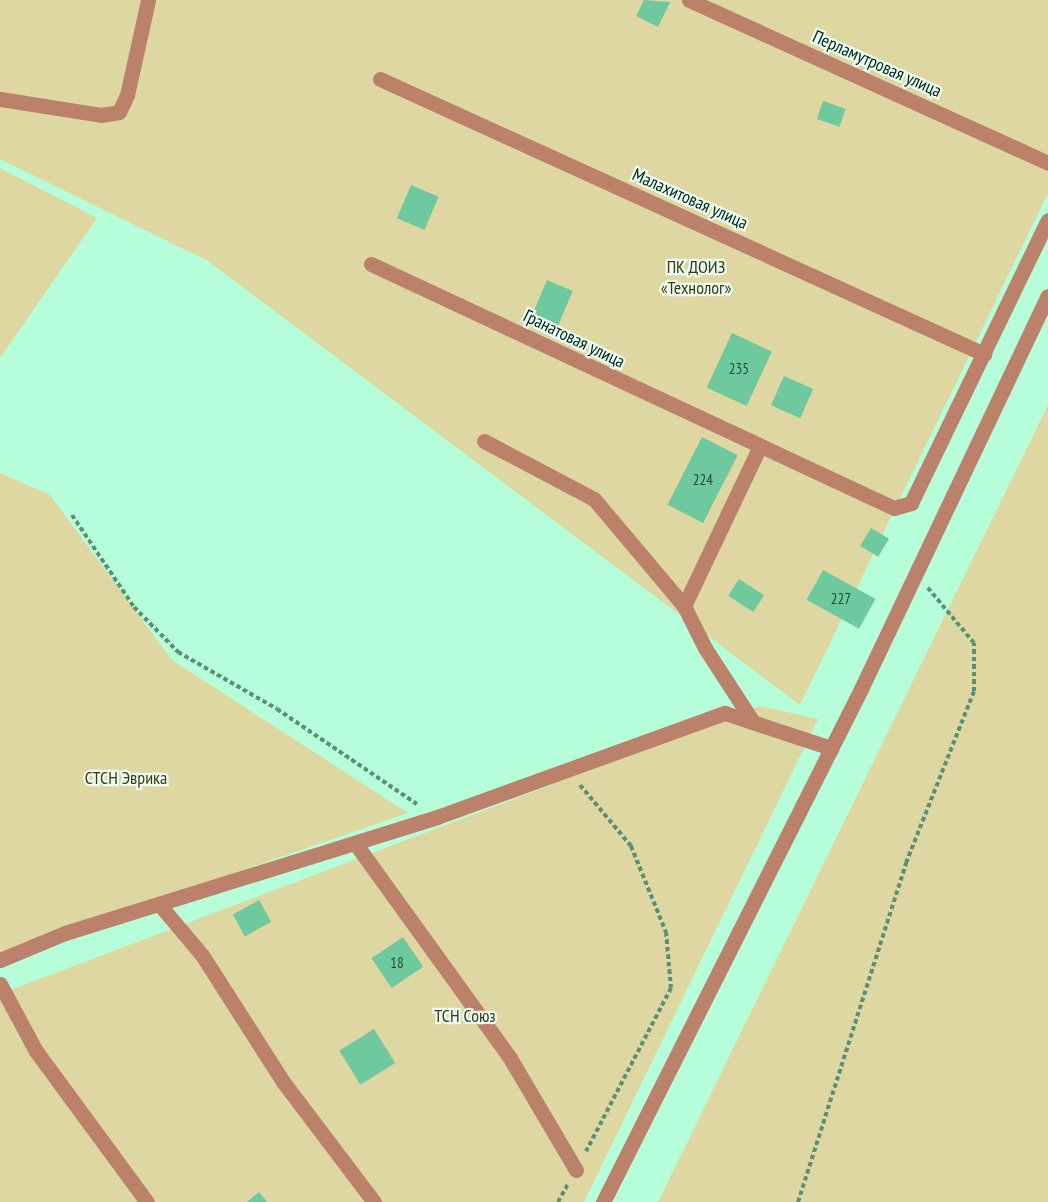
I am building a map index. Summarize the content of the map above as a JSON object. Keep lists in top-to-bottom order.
{
  "streets": {
    "street": ["Перламутровая улица", "Малахитовая улица", "Гранатовая улица"]
  },
  "crossings": [
    ["Малахитовая улица", "Гранатовая улица"]
  ],
  "parks": ["ПК ДОИЗ «Технолог»", "СТСН Эврика", "ТСН Союз"],
  "house_numbers": [
    "235",
    "224",
    "227",
    "18"
  ]
}
